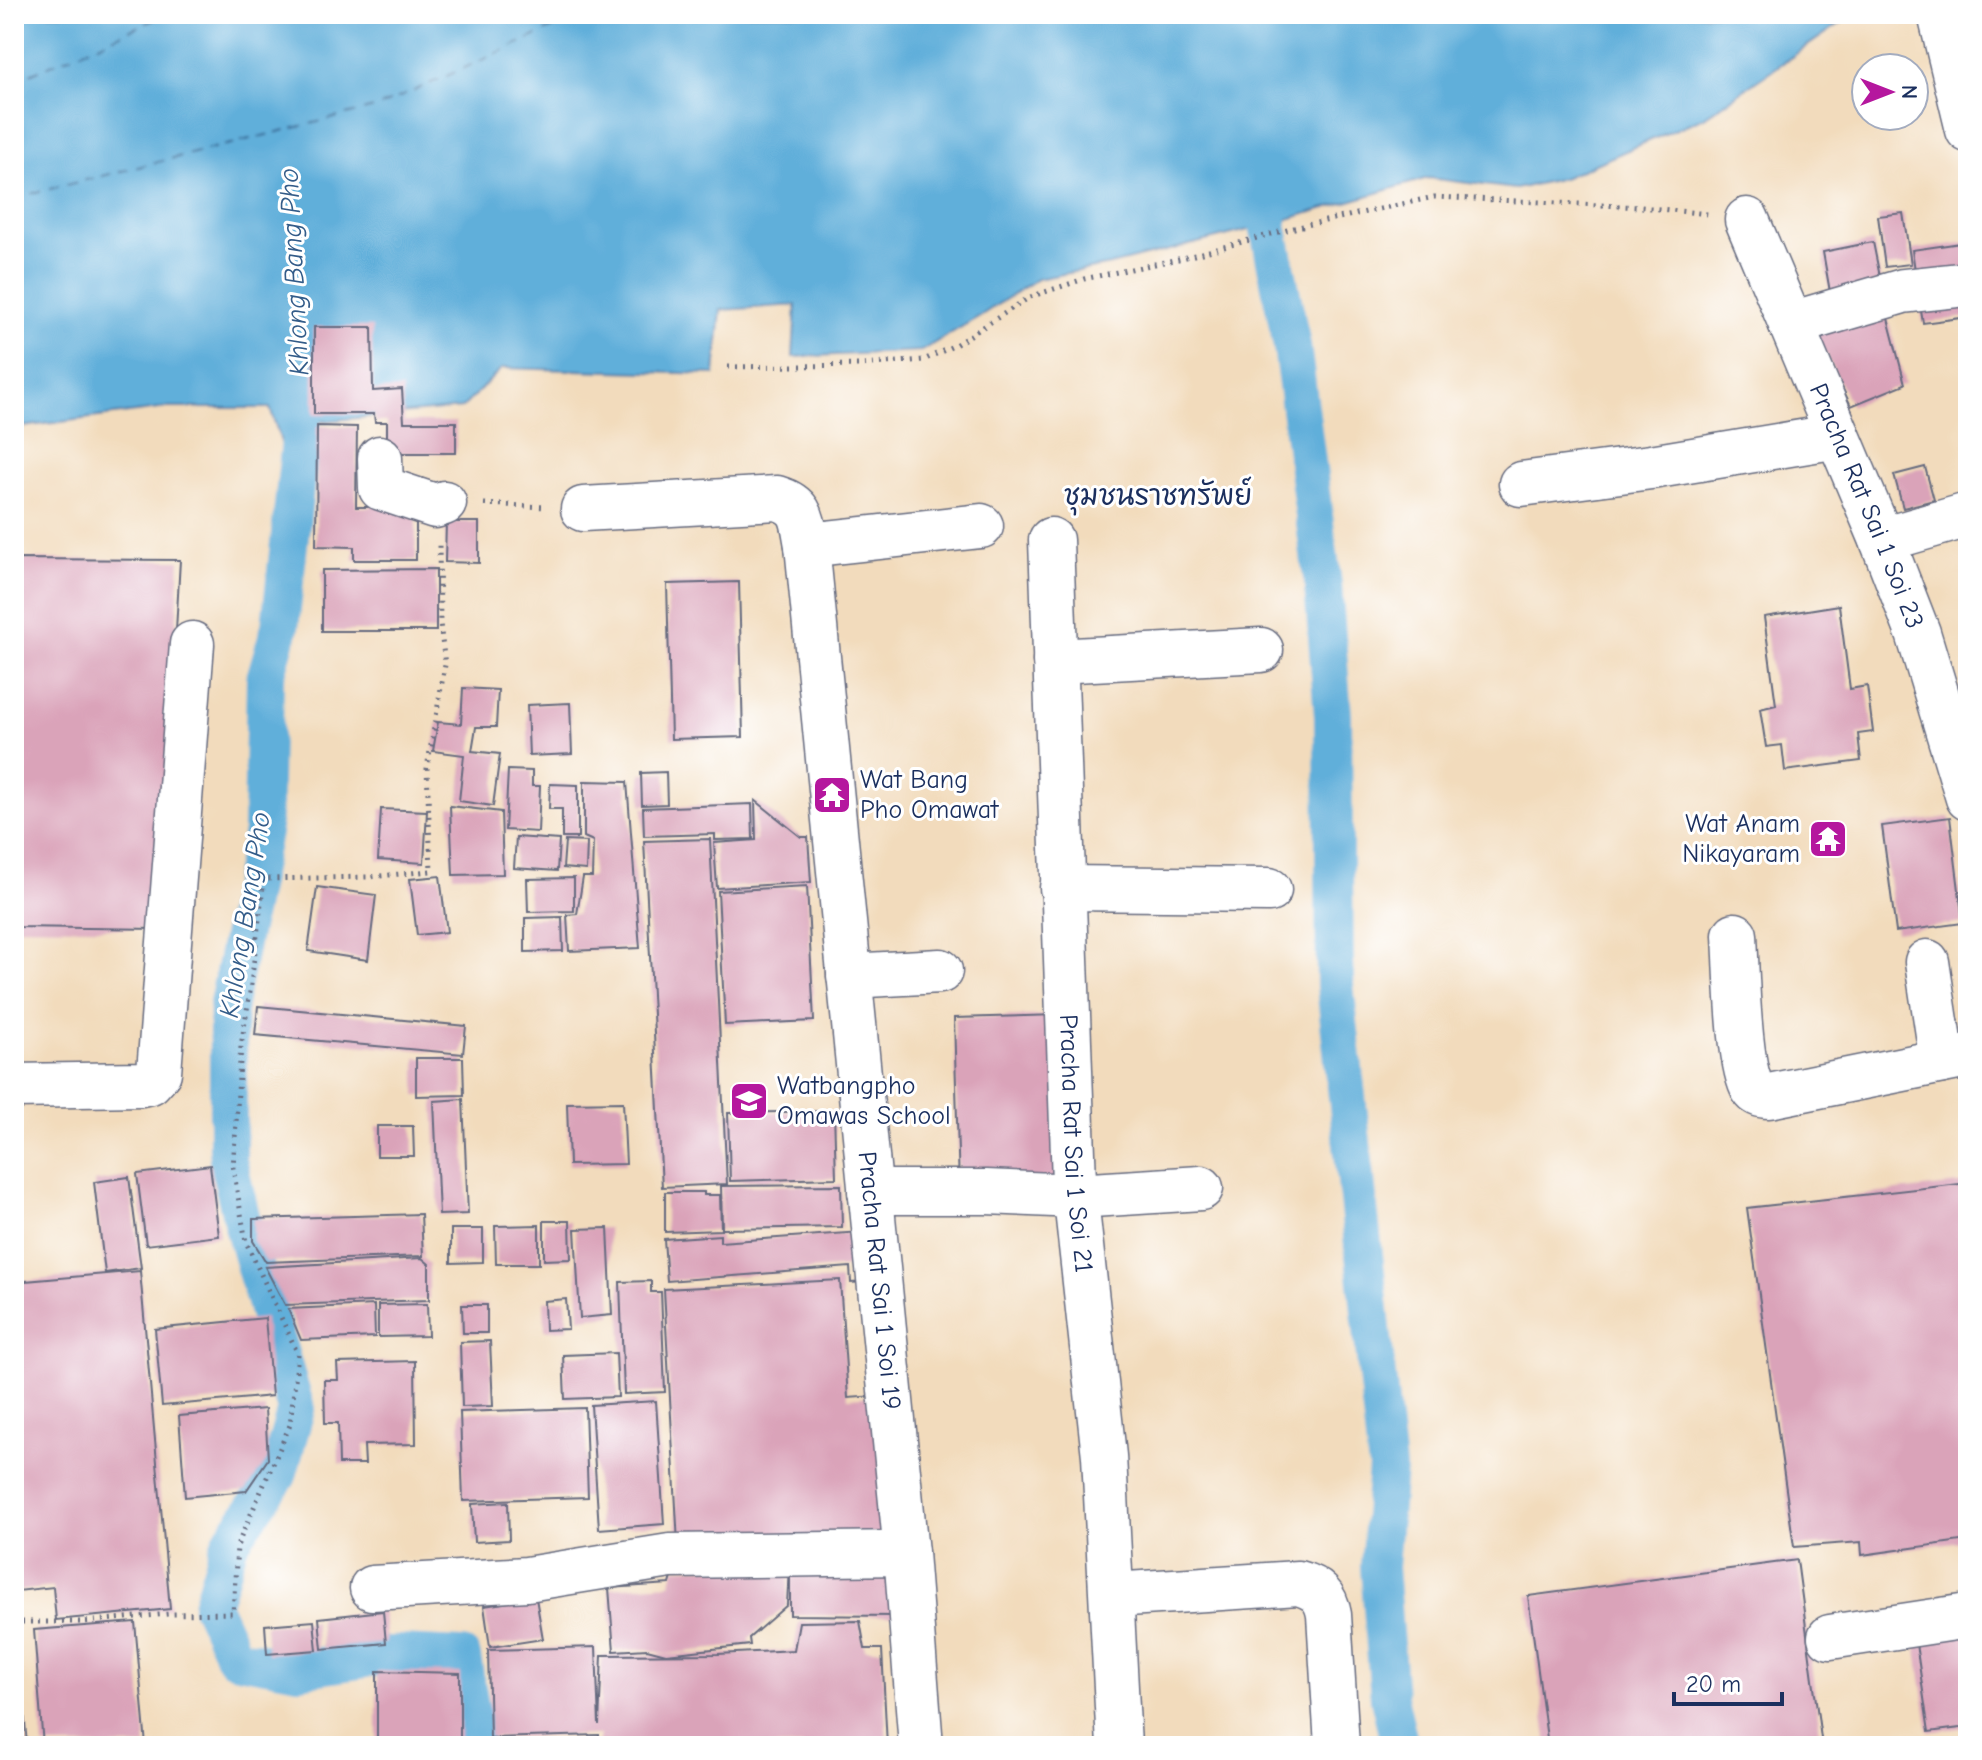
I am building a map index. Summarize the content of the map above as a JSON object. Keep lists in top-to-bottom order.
{
  "streets": {
    "street": ["Pracha Rat Sai 1 Soi 23", "Pracha Rat Sai 1 Soi 21", "Pracha Rat Sai 1 Soi 19"]
  },
  "districts": ["ชุมชนราชทรัพย์"],
  "water": ["Khlong Bang Pho"],
  "places": {
    "temple": ["Wat Bang Pho Omawat", "Wat Anam Nikayaram"],
    "school or university": ["Watbangpho Omawas School"]
  },
  "scale_bar": "20 m",
  "north": "right"
}
